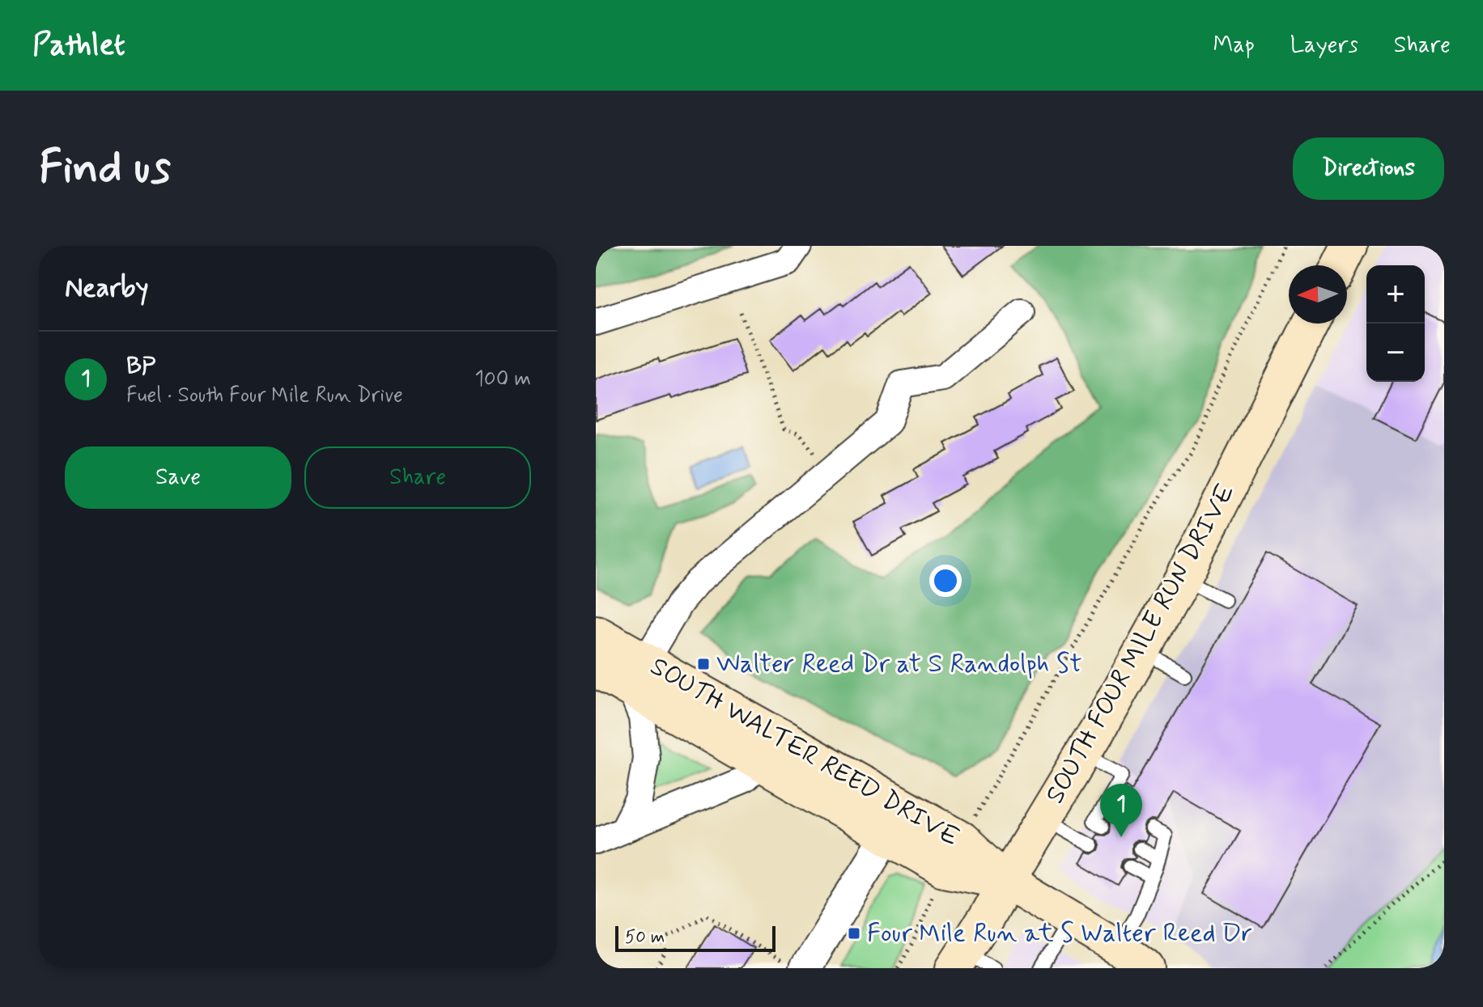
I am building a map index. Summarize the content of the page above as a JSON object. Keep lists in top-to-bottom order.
{
  "streets": {
    "main road": ["SOUTH FOUR MILE RUN DRIVE", "SOUTH WALTER REED DRIVE"]
  },
  "crossings": [
    ["SOUTH FOUR MILE RUN DRIVE", "SOUTH WALTER REED DRIVE"]
  ],
  "places": {
    "transit": ["Walter Reed Dr at S Randolph St", "Four Mile Run at S Walter Reed Dr"]
  },
  "scale_bar": "50 m",
  "north": "left",
  "page": {
    "header": "Pathlet",
    "nav": ["Map", "Layers", "Share"],
    "buttons": [
      "Directions",
      ["Save", "Share"]
    ],
    "title": "Find us",
    "heading": "Nearby",
    "map_buttons": ["+", "−"],
    "list": [
      {
        "mark": "1",
        "name": "BP",
        "note": "Fuel · South Four Mile Run Drive",
        "value": "100 m"
      }
    ],
    "pins": "1",
    "scale": "50 m"
  }
}
